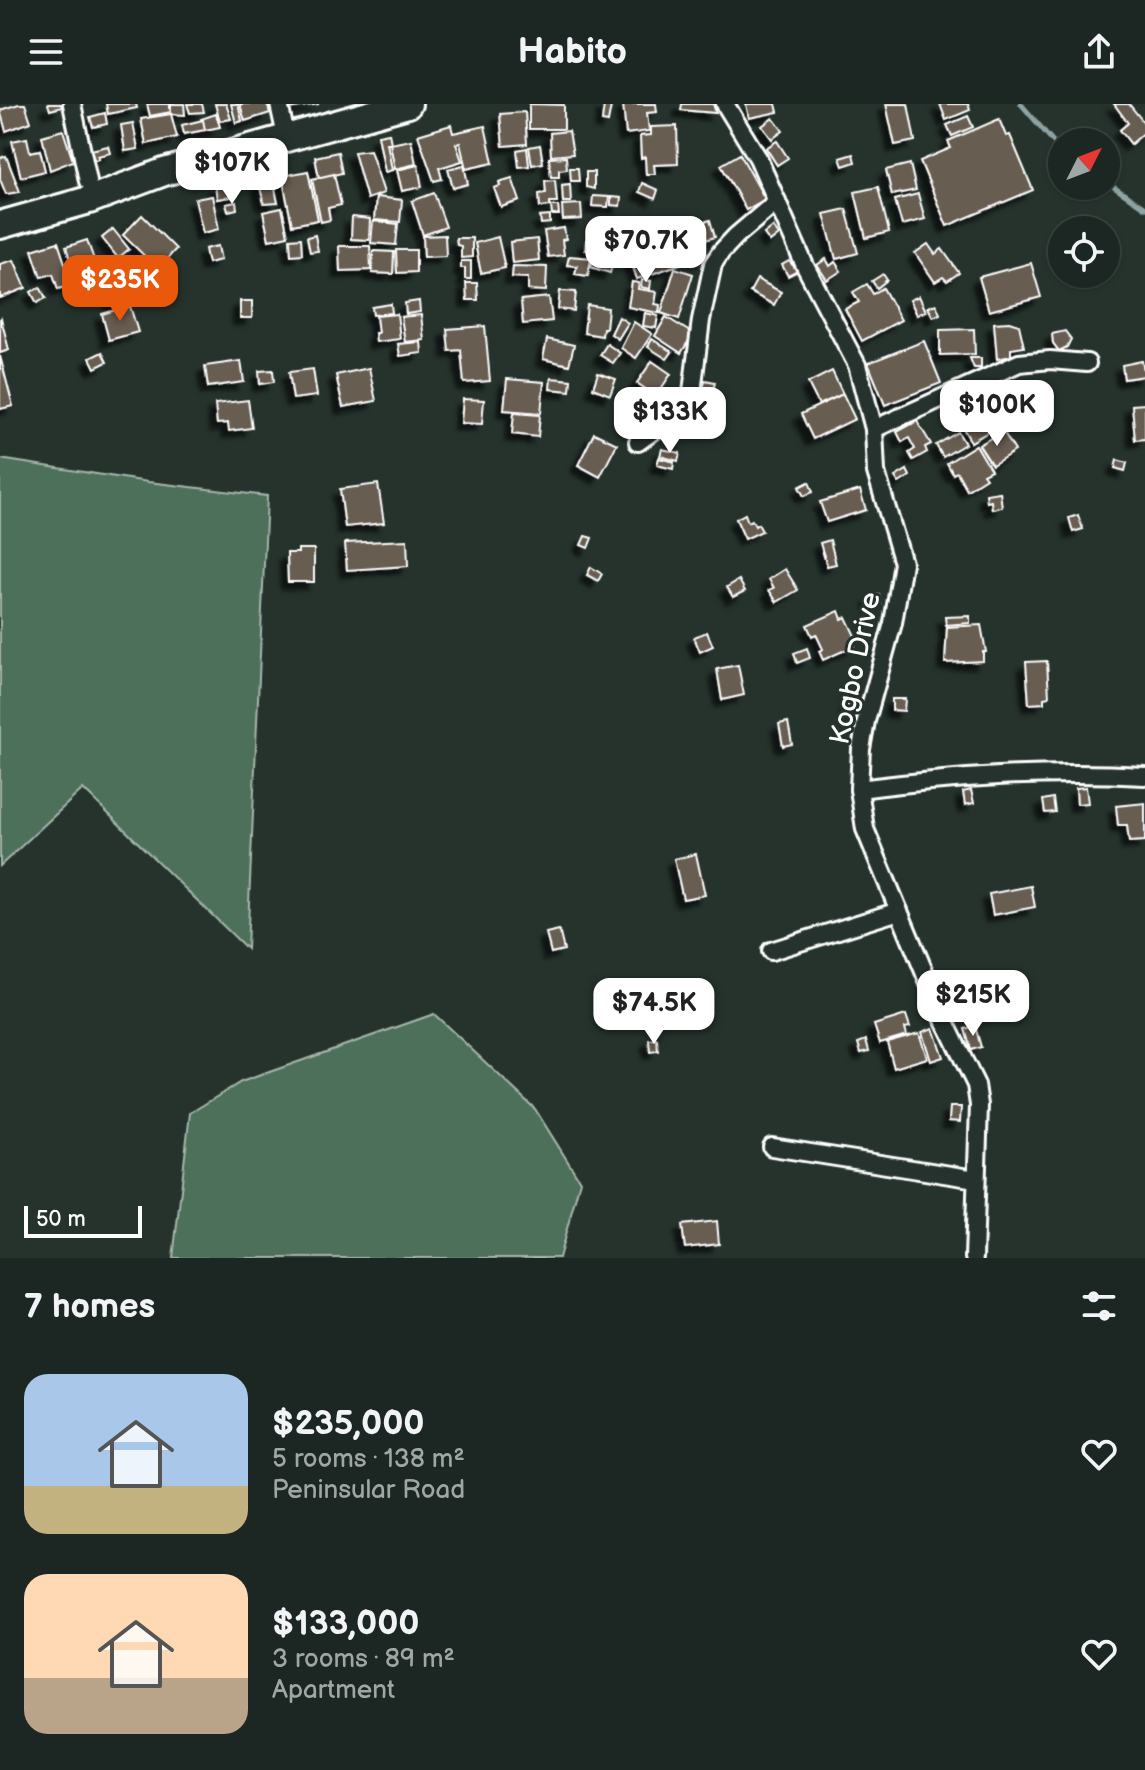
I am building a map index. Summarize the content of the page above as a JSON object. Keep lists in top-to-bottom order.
{
  "streets": {
    "street": ["Kogbo Drive"]
  },
  "scale_bar": "50 m",
  "north": "top right",
  "page": {
    "header": "Habito",
    "price": [
      "$107K",
      "$70.7K",
      "$235K",
      "$100K",
      "$133K",
      "$215K",
      "$74.5K"
    ],
    "scale": "50 m",
    "heading": "7 homes",
    "list": [
      {
        "name": "$235,000",
        "note": "5 rooms · 138 m² · Peninsular Road"
      },
      {
        "name": "$133,000",
        "note": "3 rooms · 89 m² · Apartment"
      }
    ]
  }
}
